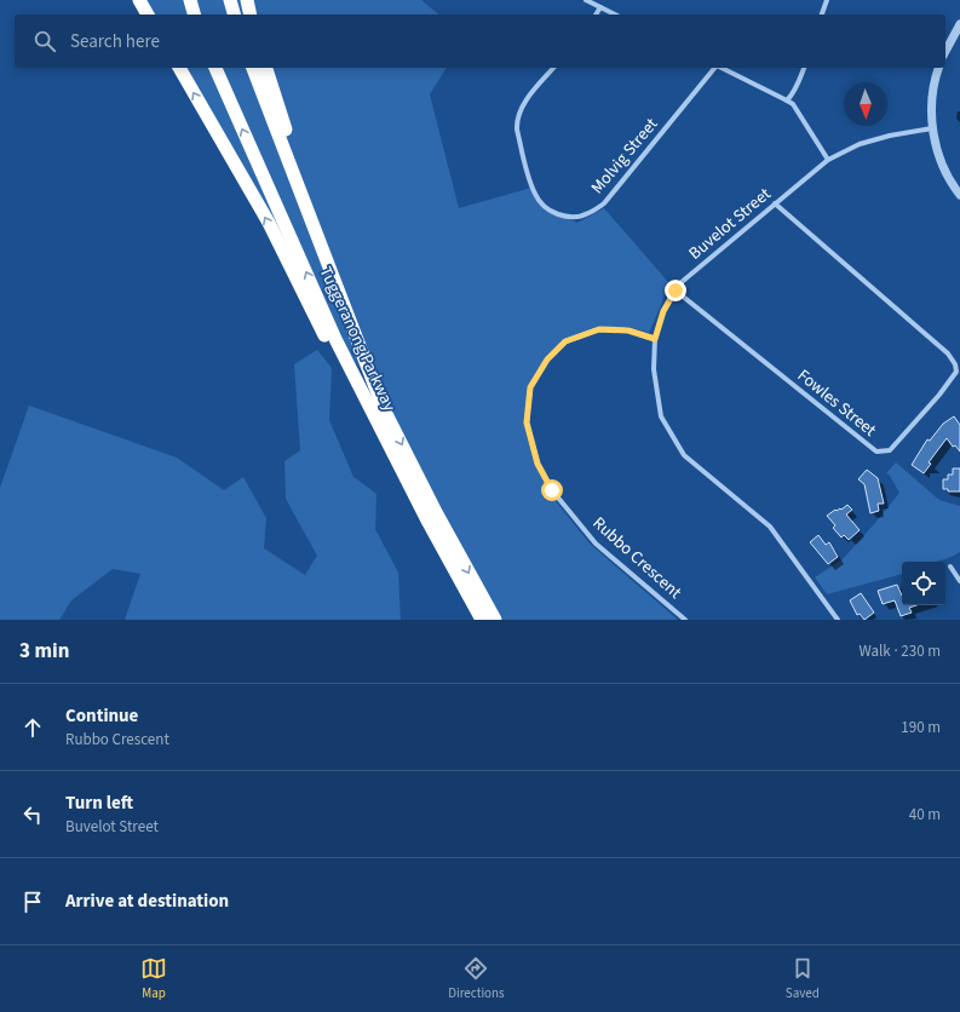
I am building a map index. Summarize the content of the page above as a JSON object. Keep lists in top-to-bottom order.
{
  "streets": {
    "highway": ["Tuggeranong Parkway"],
    "street": [
      "Molvig Street",
      "Buvelot Street",
      "Fowles Street",
      "Rubbo Crescent"
    ]
  },
  "crossings": [
    ["Buvelot Street", "Fowles Street"],
    ["Buvelot Street", "Rubbo Crescent"]
  ],
  "north": "bottom",
  "page": {
    "search": "Search here",
    "heading": ["3 min", "Walk · 230 m"],
    "list": [
      ["Continue", "Rubbo Crescent", "190 m"],
      ["Turn left", "Buvelot Street", "40 m"],
      "Arrive at destination"
    ],
    "nav": ["Map", "Directions", "Saved"]
  }
}
